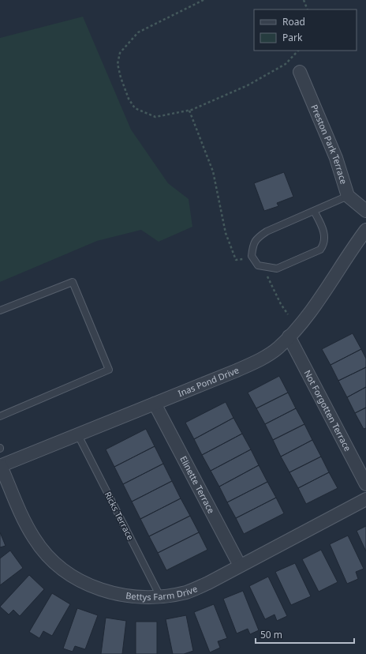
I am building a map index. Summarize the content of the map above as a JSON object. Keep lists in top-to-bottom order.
{
  "streets": {
    "street": [
      "Preston Park Terrace",
      "Inas Pond Drive",
      "Not Forgotten Terrace",
      "Elinette Terrace",
      "Bettys Farm Drive"
    ],
    "lane": ["Ricks Terrace"]
  },
  "crossings": [
    ["Inas Pond Drive", "Not Forgotten Terrace"],
    ["Inas Pond Drive", "Elinette Terrace"],
    ["Inas Pond Drive", "Ricks Terrace"],
    ["Inas Pond Drive", "Bettys Farm Drive"],
    ["Elinette Terrace", "Bettys Farm Drive"],
    ["Ricks Terrace", "Bettys Farm Drive"]
  ],
  "legend": ["Road", "Park"],
  "scale_bar": "50 m"
}
